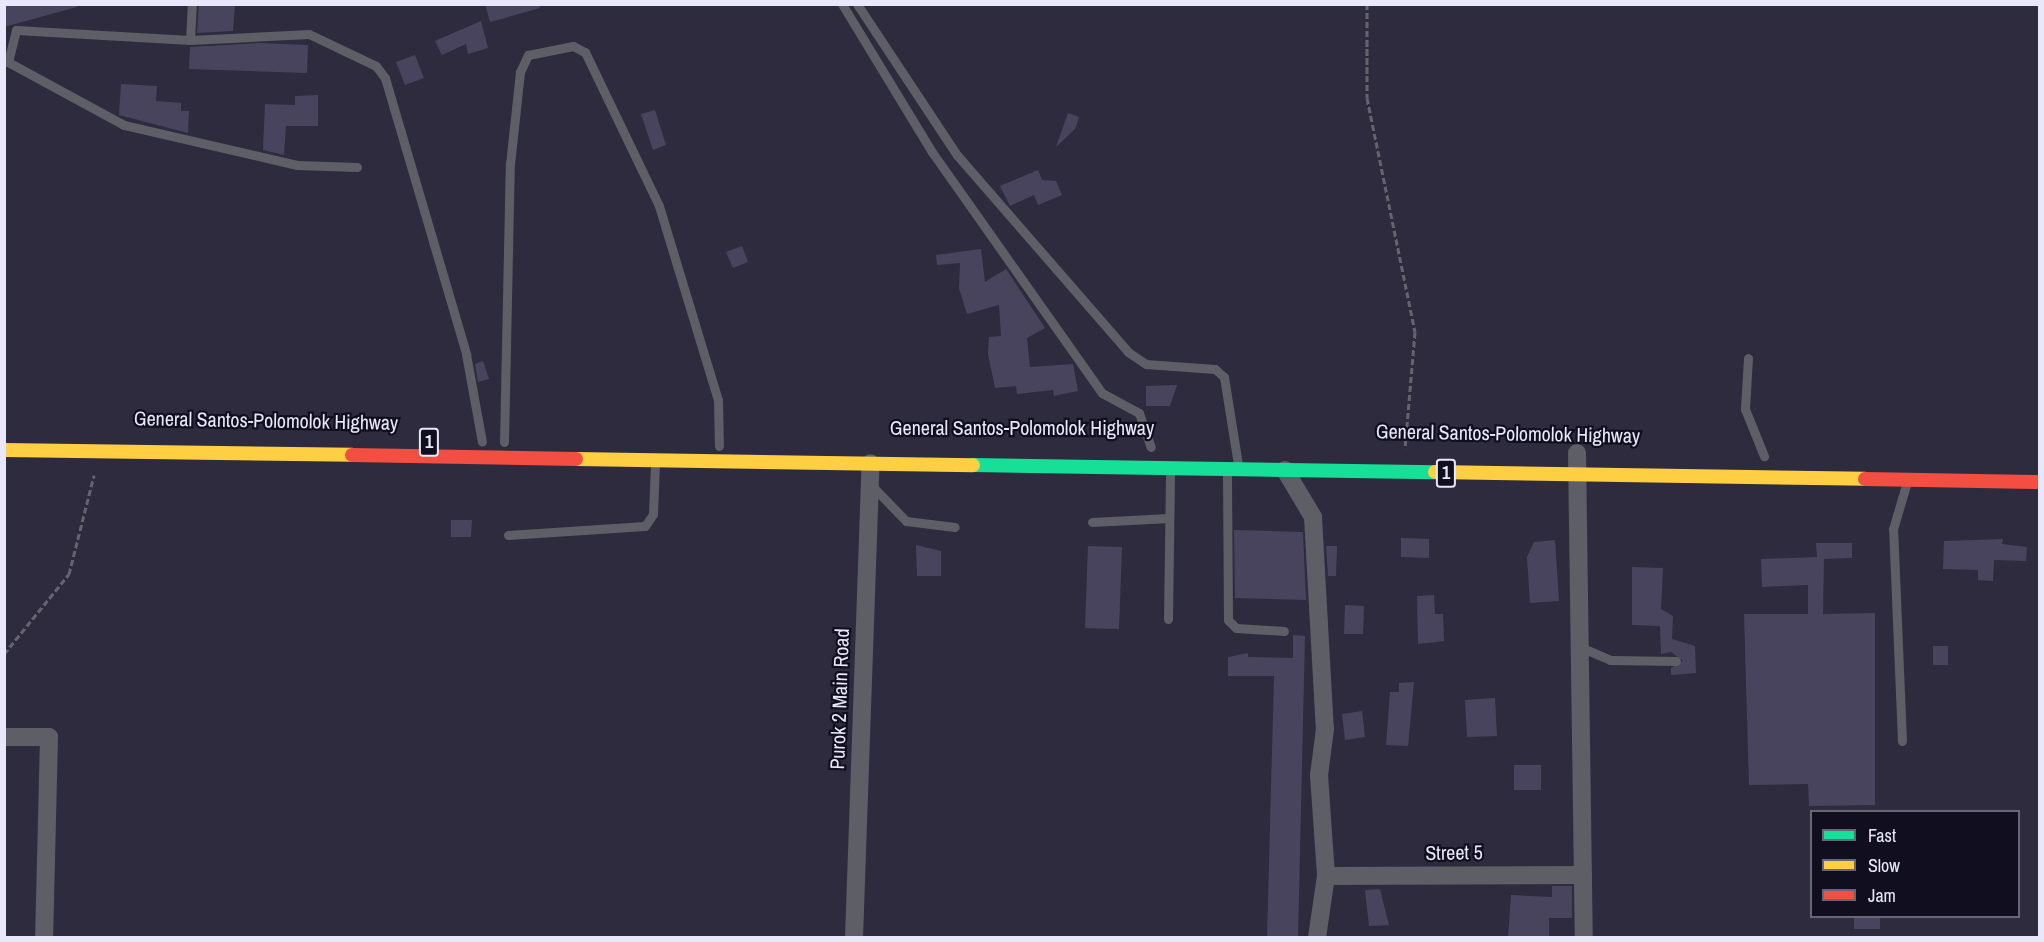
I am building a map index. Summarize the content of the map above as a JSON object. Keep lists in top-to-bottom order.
{
  "streets": {
    "highway": ["General Santos-Polomolok Highway", "1"],
    "street": ["Purok 2 Main Road", "Street 5"]
  },
  "crossings": [
    ["General Santos-Polomolok Highway", "1"],
    ["General Santos-Polomolok Highway", "Purok 2 Main Road"],
    ["1", "Purok 2 Main Road"]
  ],
  "legend": ["Fast", "Slow", "Jam"]
}
